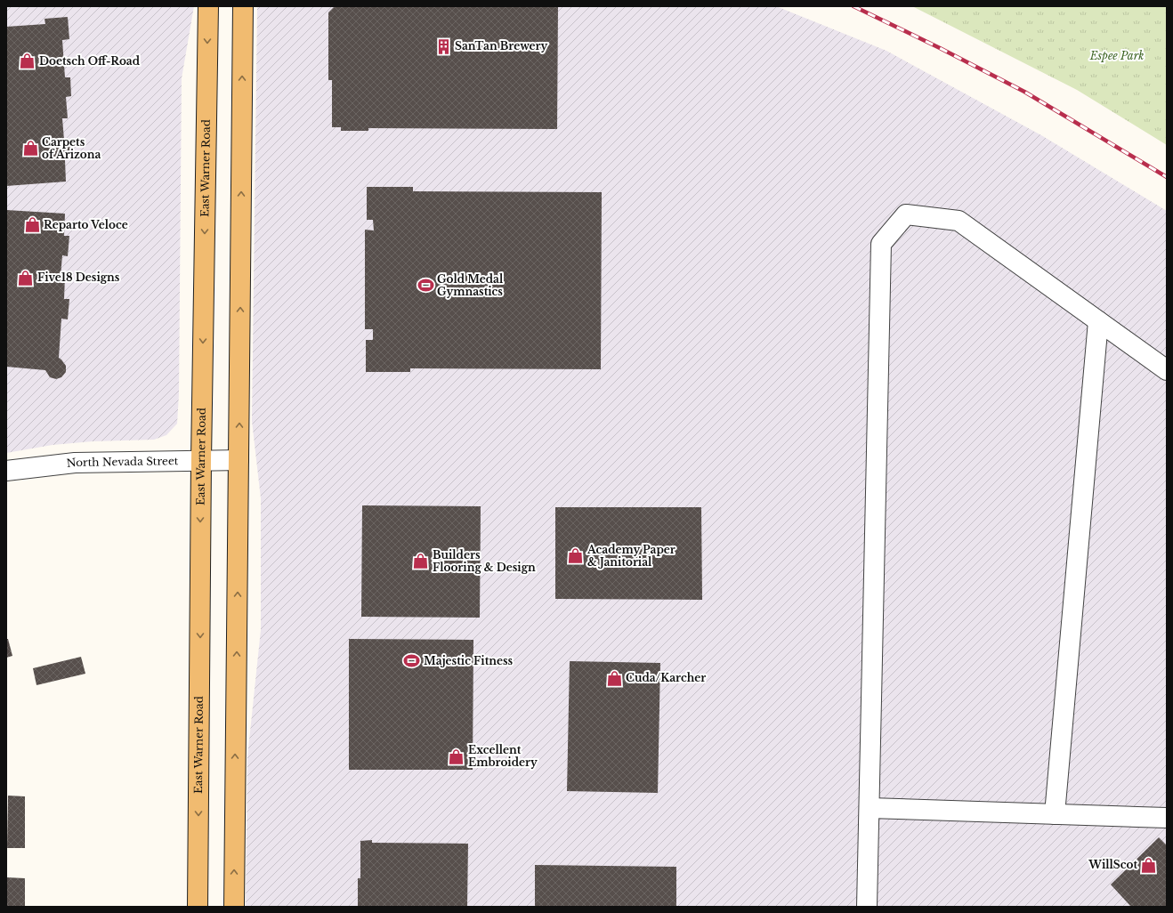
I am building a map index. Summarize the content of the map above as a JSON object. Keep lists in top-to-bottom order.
{
  "streets": {
    "main road": ["East Warner Road"],
    "street": ["North Nevada Street"]
  },
  "crossings": [
    ["East Warner Road", "North Nevada Street"]
  ],
  "parks": ["Espee Park"],
  "places": {
    "building": ["SanTan Brewery"],
    "shop": [
      "Doetsch Off-Road",
      "Carpets of Arizona",
      "Reparto Veloce",
      "Five18 Designs",
      "Academy Paper & Janitorial",
      "Builders Flooring & Design",
      "Cuda/Karcher",
      "Excellent Embroidery",
      "WillScot"
    ],
    "sports": ["Gold Medal Gymnastics", "Majestic Fitness"]
  }
}
